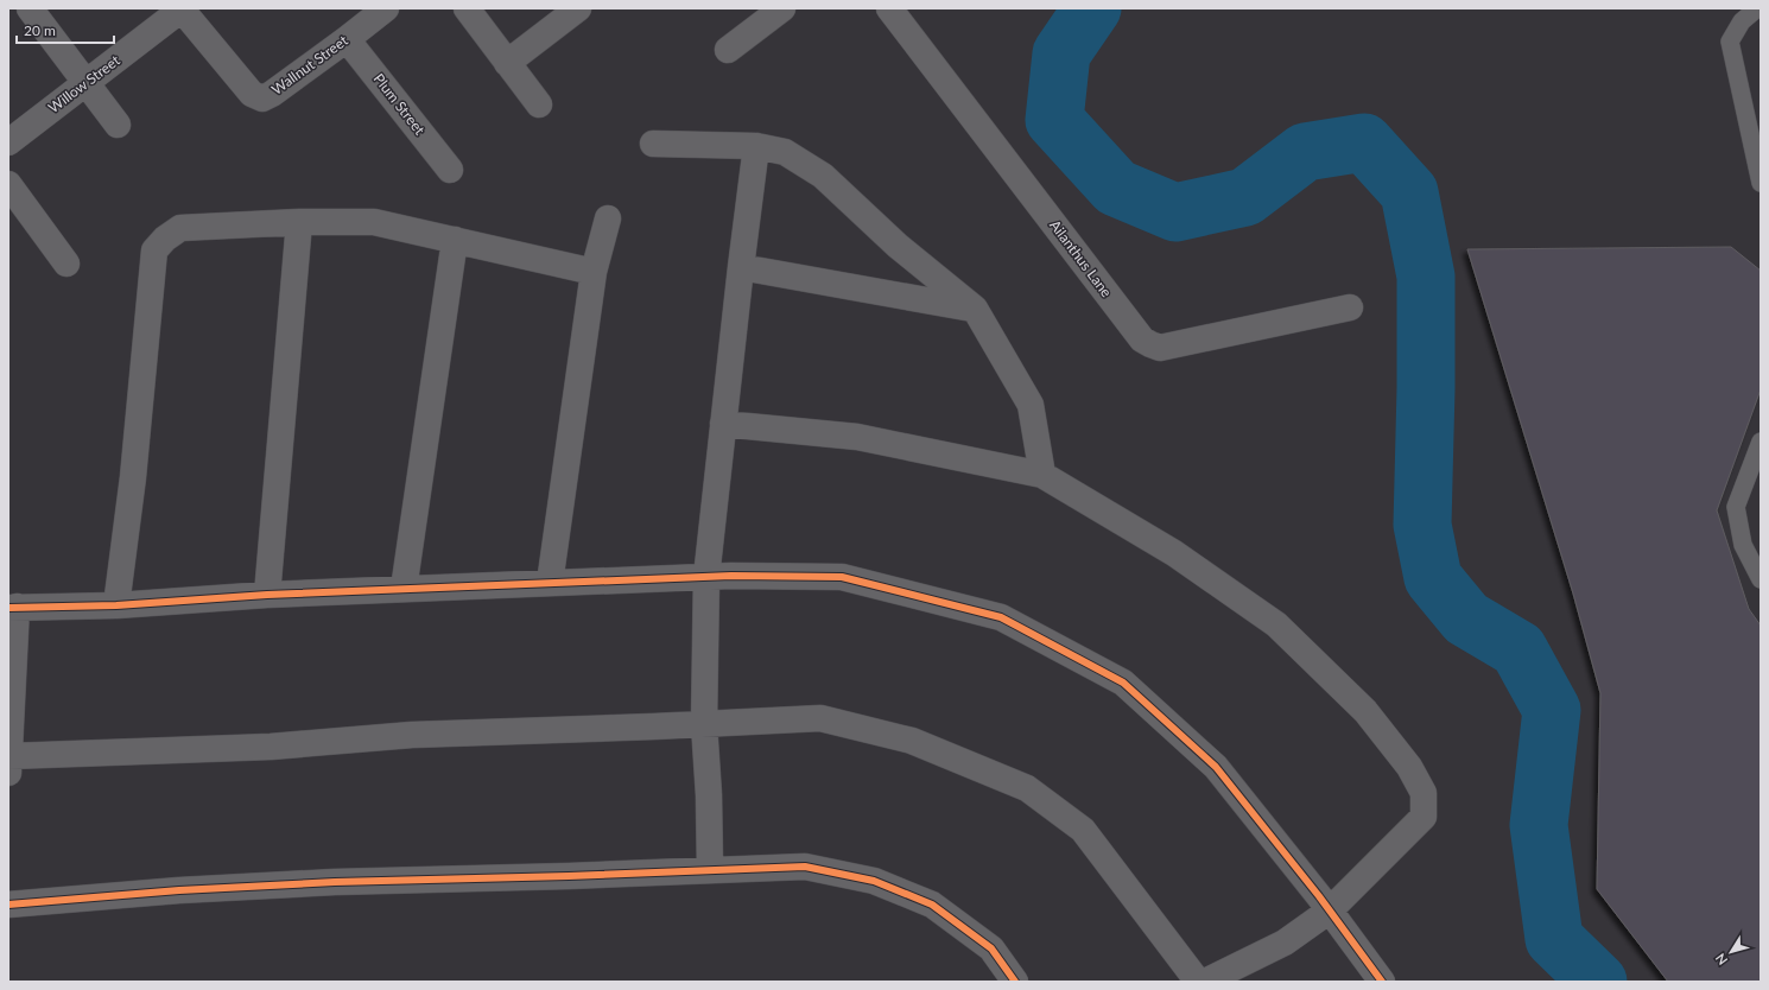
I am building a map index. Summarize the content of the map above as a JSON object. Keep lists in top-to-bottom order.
{
  "streets": {
    "street": [
      "Wallnut Street",
      "Willow Street",
      "Plum Street",
      "Ailanthus Lane"
    ]
  },
  "crossings": [
    ["Wallnut Street", "Willow Street"],
    ["Wallnut Street", "Plum Street"]
  ],
  "scale_bar": "20 m",
  "north": "bottom left"
}
